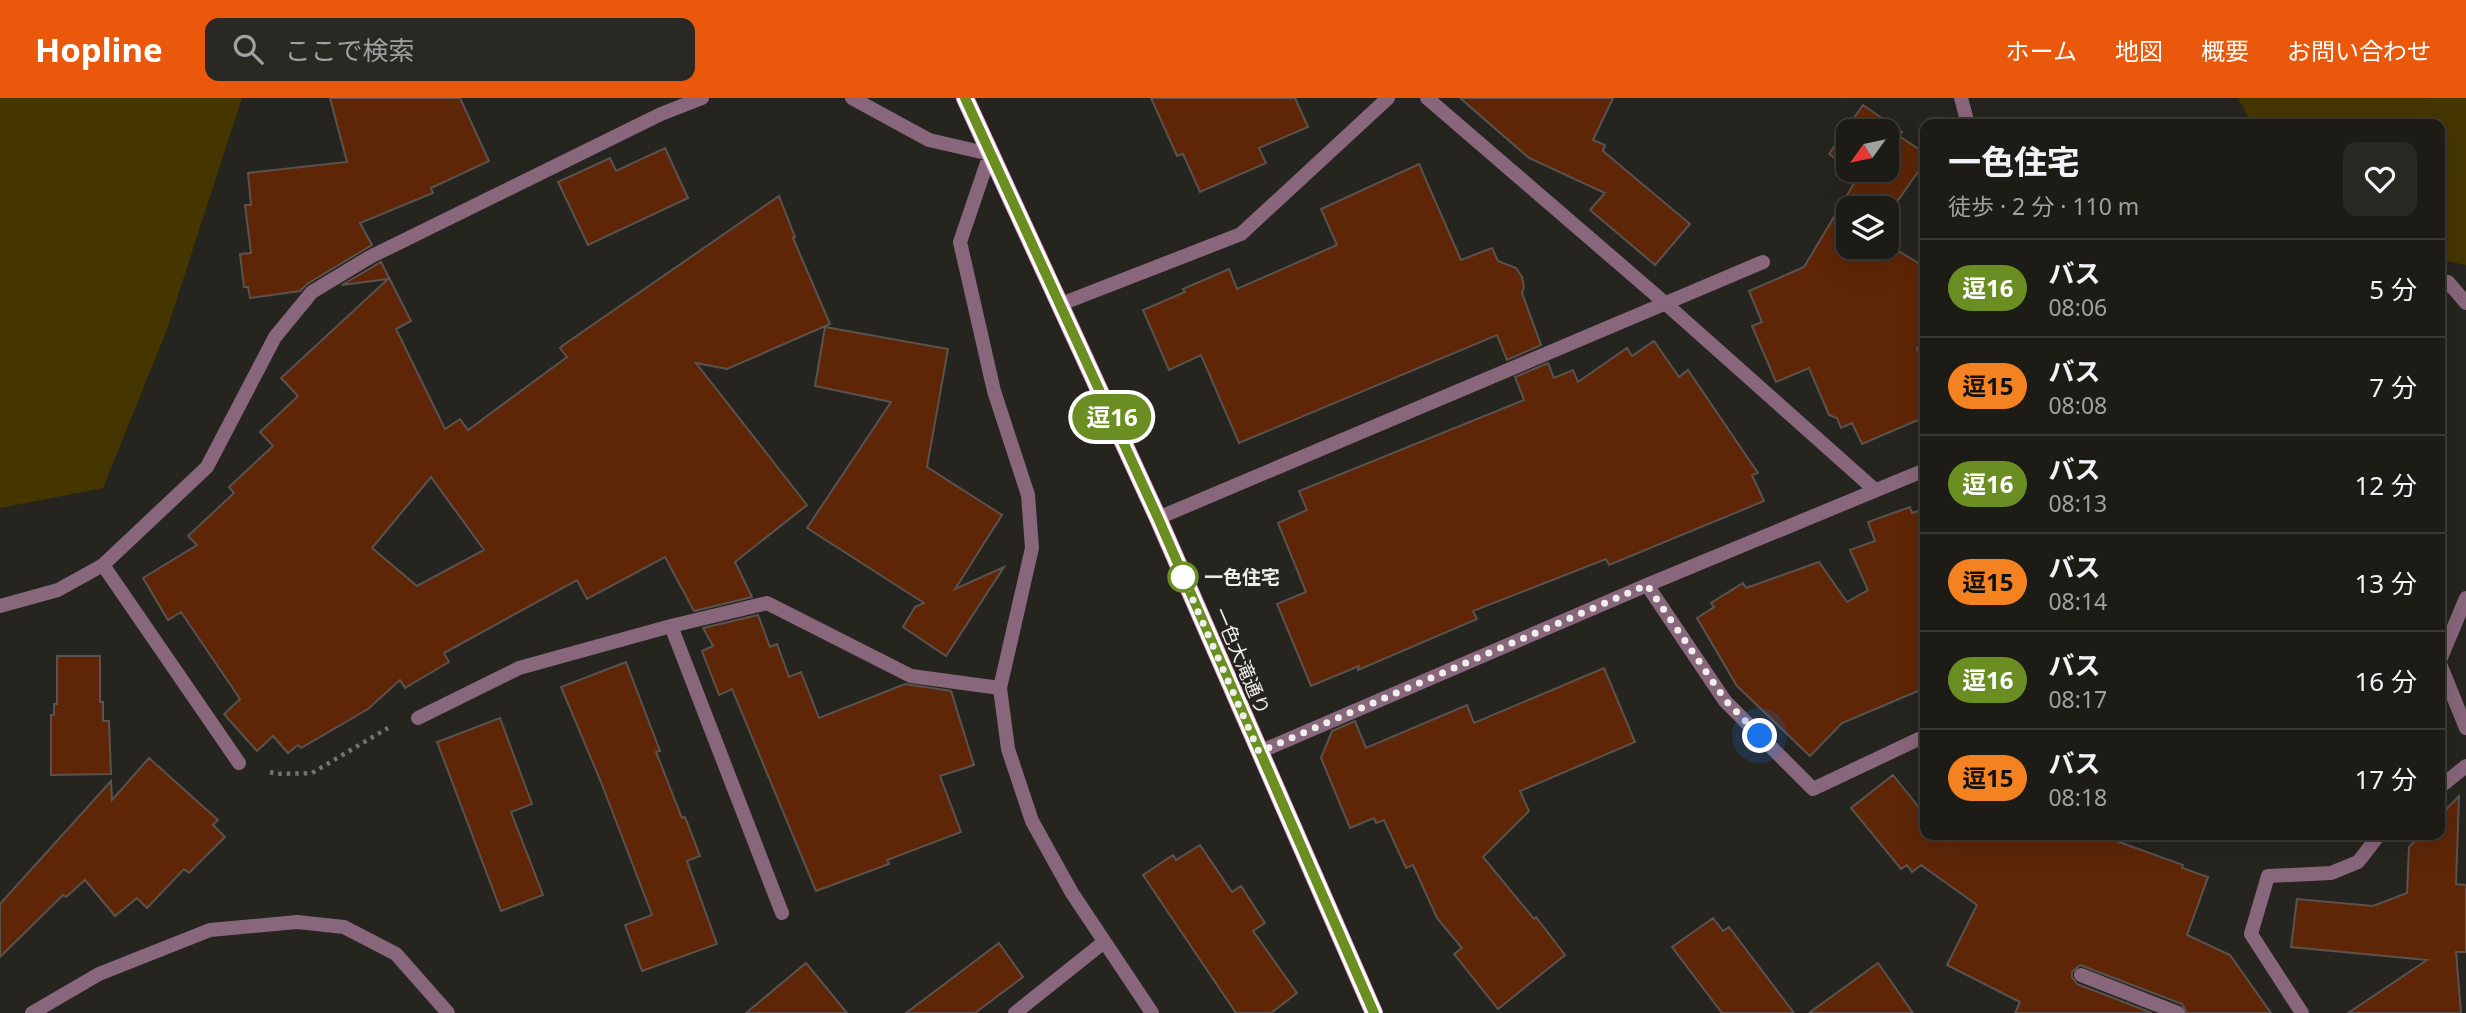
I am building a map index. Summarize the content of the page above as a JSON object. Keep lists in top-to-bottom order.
{
  "streets": {
    "main road": ["一色大滝通り"]
  },
  "places": ["一色住宅"],
  "lines": ["bus line 逗16"],
  "north": "bottom left",
  "page": {
    "header": "Hopline",
    "search": "ここで検索",
    "nav": [
      "ホーム",
      "地図",
      "概要",
      "お問い合わせ"
    ],
    "on_map": "逗16",
    "heading": ["一色住宅", "徒歩 · 2 分 · 110 m"],
    "list": [
      {
        "mark": "逗16",
        "name": "バス",
        "note": "08:06",
        "value": "5 分"
      },
      {
        "mark": "逗15",
        "name": "バス",
        "note": "08:08",
        "value": "7 分"
      },
      {
        "mark": "逗16",
        "name": "バス",
        "note": "08:13",
        "value": "12 分"
      },
      {
        "mark": "逗15",
        "name": "バス",
        "note": "08:14",
        "value": "13 分"
      },
      {
        "mark": "逗16",
        "name": "バス",
        "note": "08:17",
        "value": "16 分"
      },
      {
        "mark": "逗15",
        "name": "バス",
        "note": "08:18",
        "value": "17 分"
      }
    ]
  }
}
